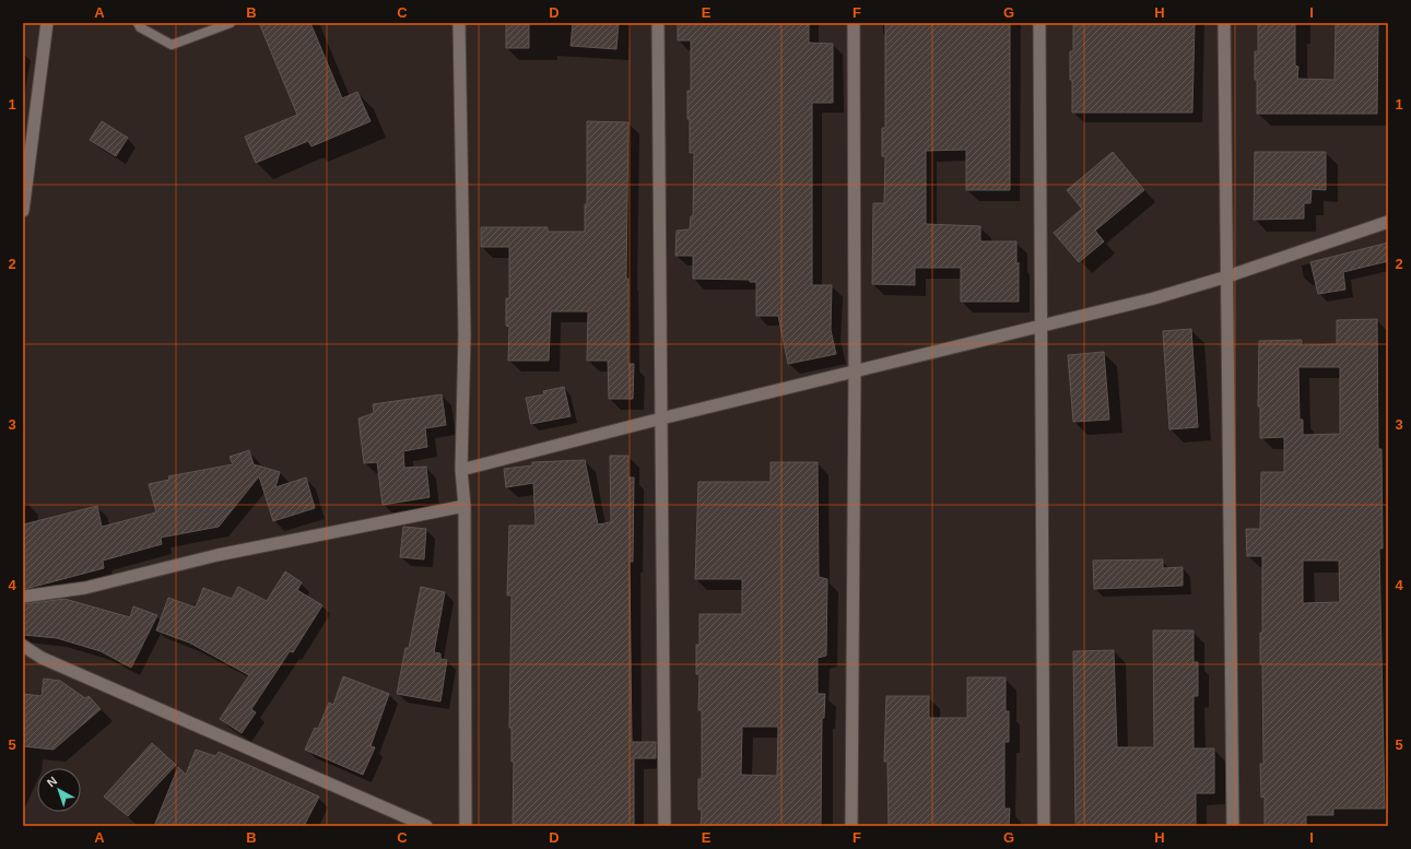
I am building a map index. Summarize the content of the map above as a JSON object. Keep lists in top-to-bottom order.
{
  "north": "top left",
  "grid": {
    "columns": [
      "A",
      "B",
      "C",
      "D",
      "E",
      "F",
      "G",
      "H",
      "I"
    ],
    "rows": [
      "1",
      "2",
      "3",
      "4",
      "5"
    ]
  }
}
